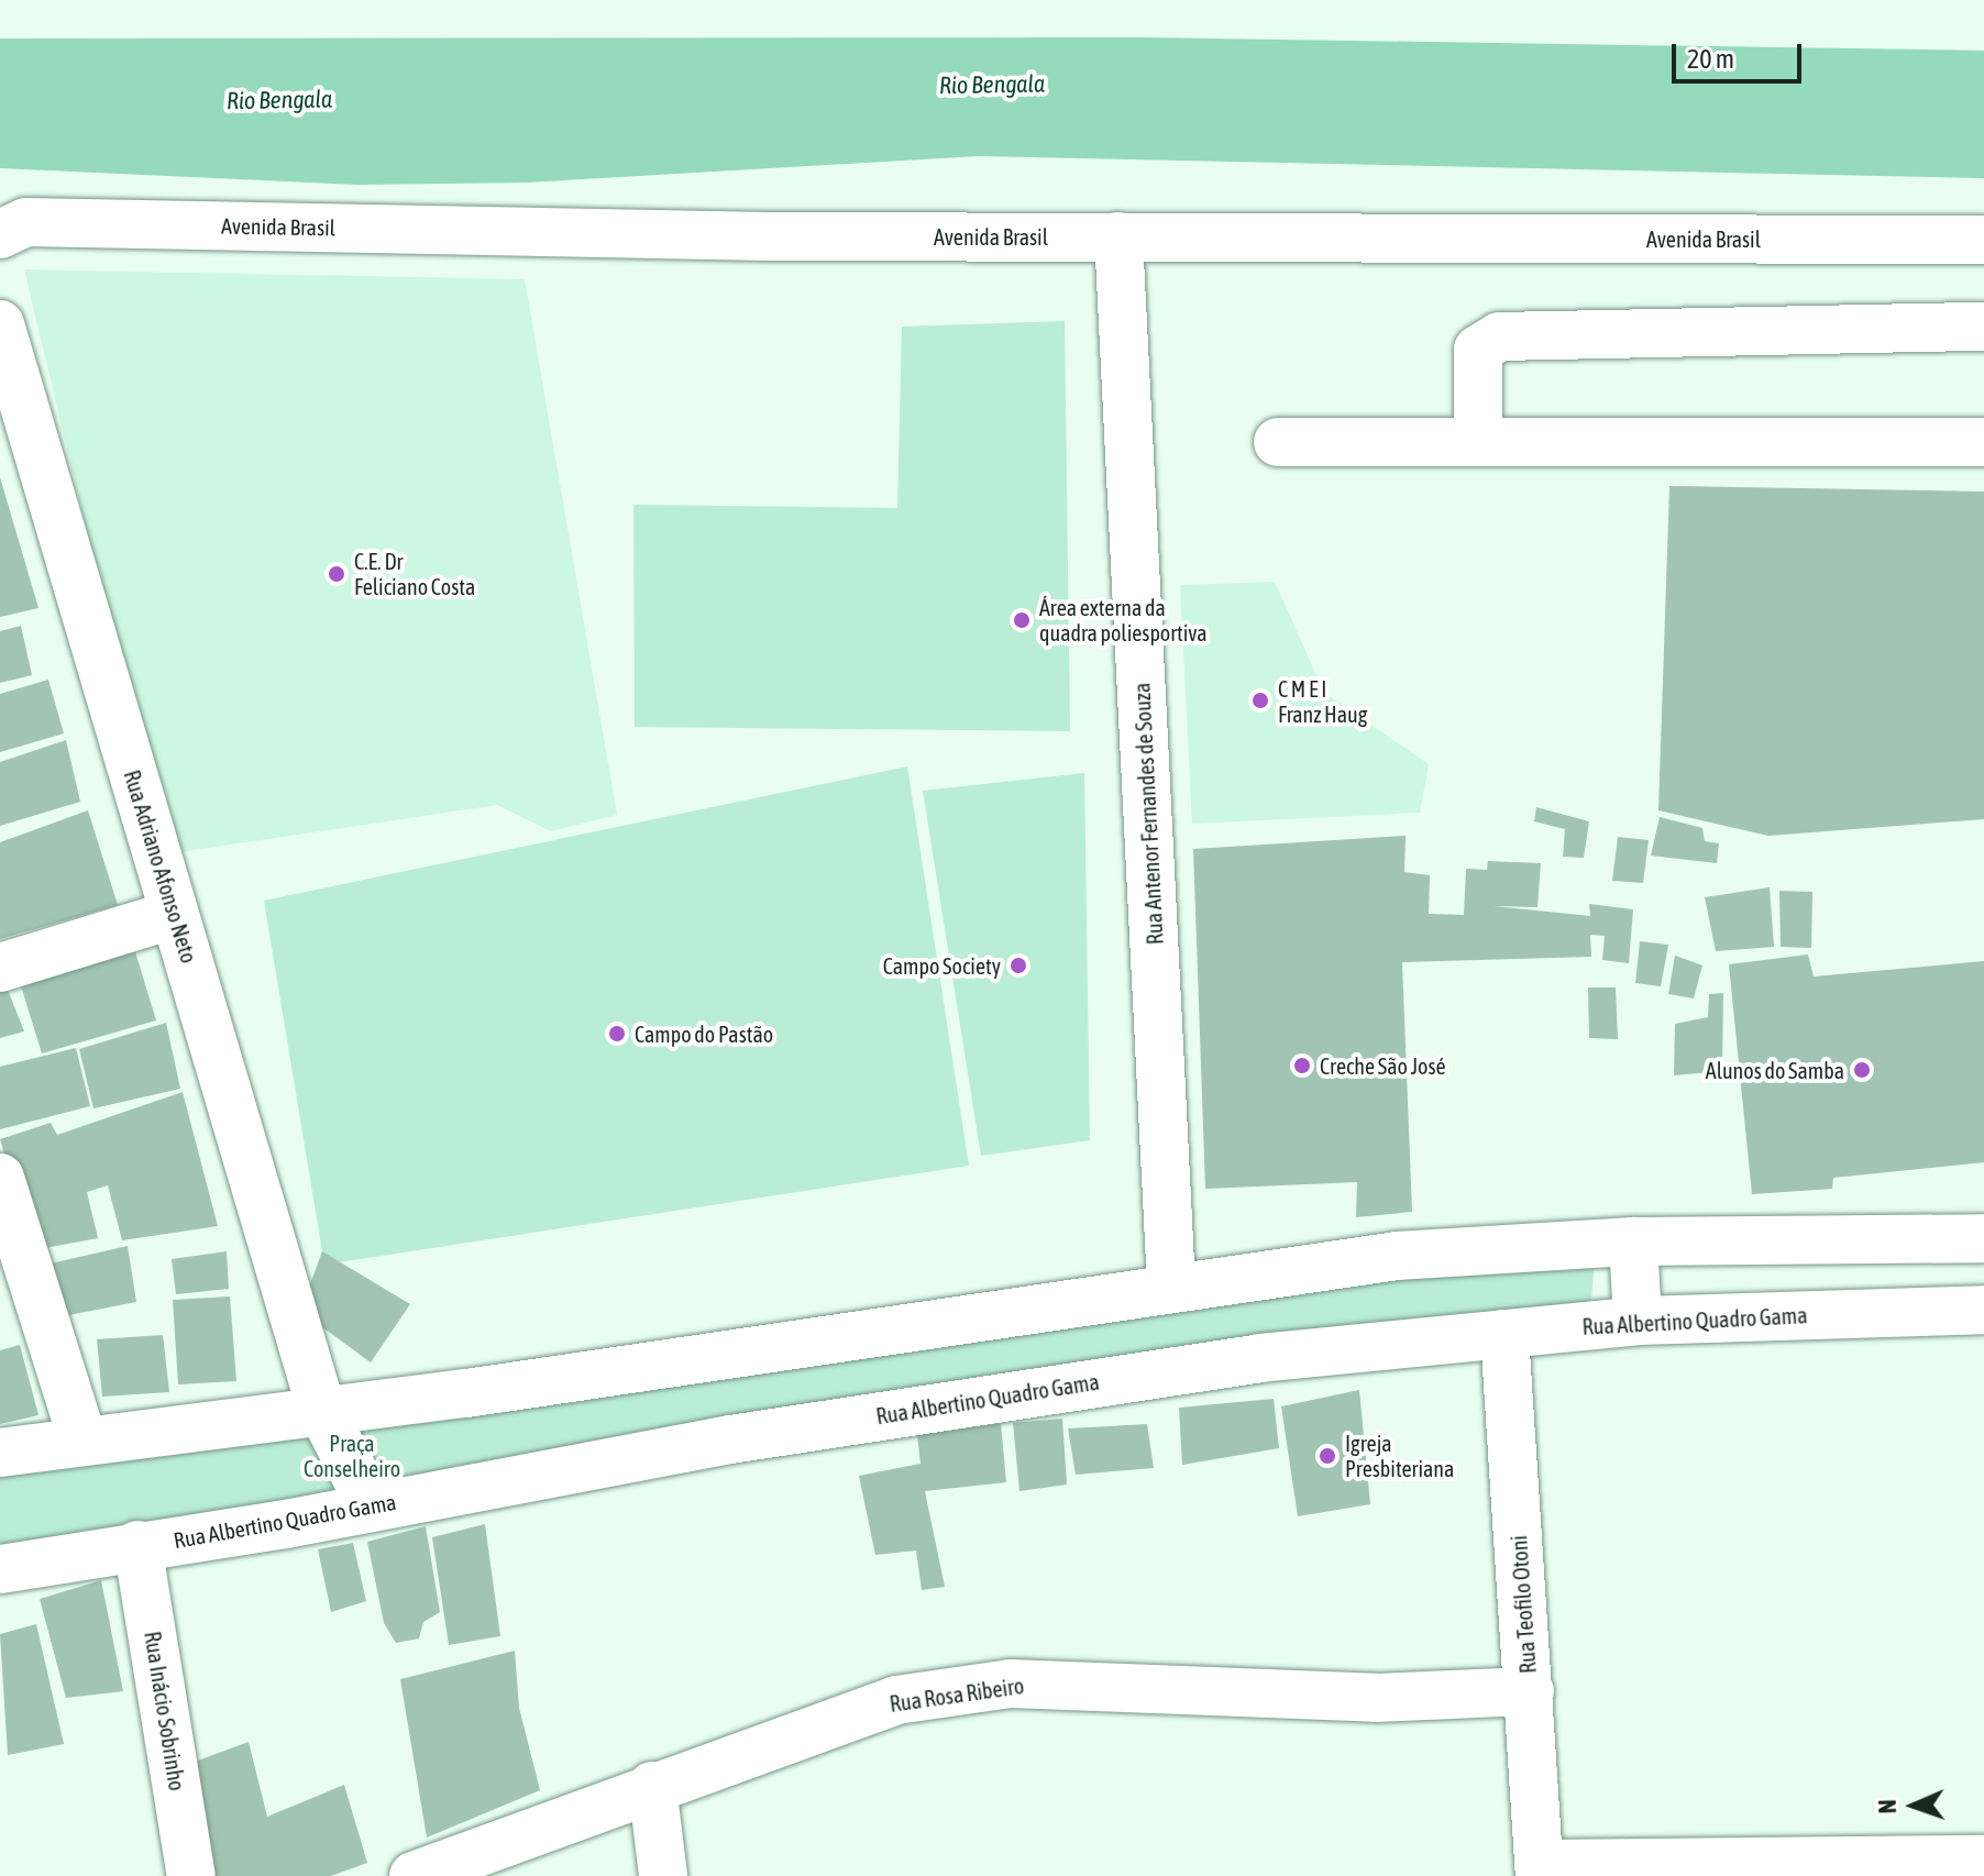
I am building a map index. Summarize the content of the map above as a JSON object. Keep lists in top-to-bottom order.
{
  "streets": {
    "street": [
      "Avenida Brasil",
      "Rua Antenor Fernandes de Souza",
      "Rua Adriano Afonso Neto",
      "Rua Albertino Quadro Gama",
      "Rua Teofilo Otoni",
      "Rua Rosa Ribeiro",
      "Rua Inácio Sobrinho"
    ]
  },
  "crossings": [
    ["Avenida Brasil", "Rua Antenor Fernandes de Souza"],
    ["Rua Adriano Afonso Neto", "Rua Albertino Quadro Gama"],
    ["Rua Albertino Quadro Gama", "Rua Teofilo Otoni"],
    ["Rua Albertino Quadro Gama", "Rua Inácio Sobrinho"],
    ["Rua Teofilo Otoni", "Rua Rosa Ribeiro"]
  ],
  "water": ["Rio Bengala"],
  "parks": ["Praça Conselheiro"],
  "places": [
    "C.E. Dr Feliciano Costa",
    "Área externa da quadra poliesportiva",
    "C M E I Franz Haug",
    "Campo Society",
    "Campo do Pastão",
    "Creche São José",
    "Alunos do Samba",
    "Igreja Presbiteriana"
  ],
  "scale_bar": "20 m",
  "north": "left"
}
